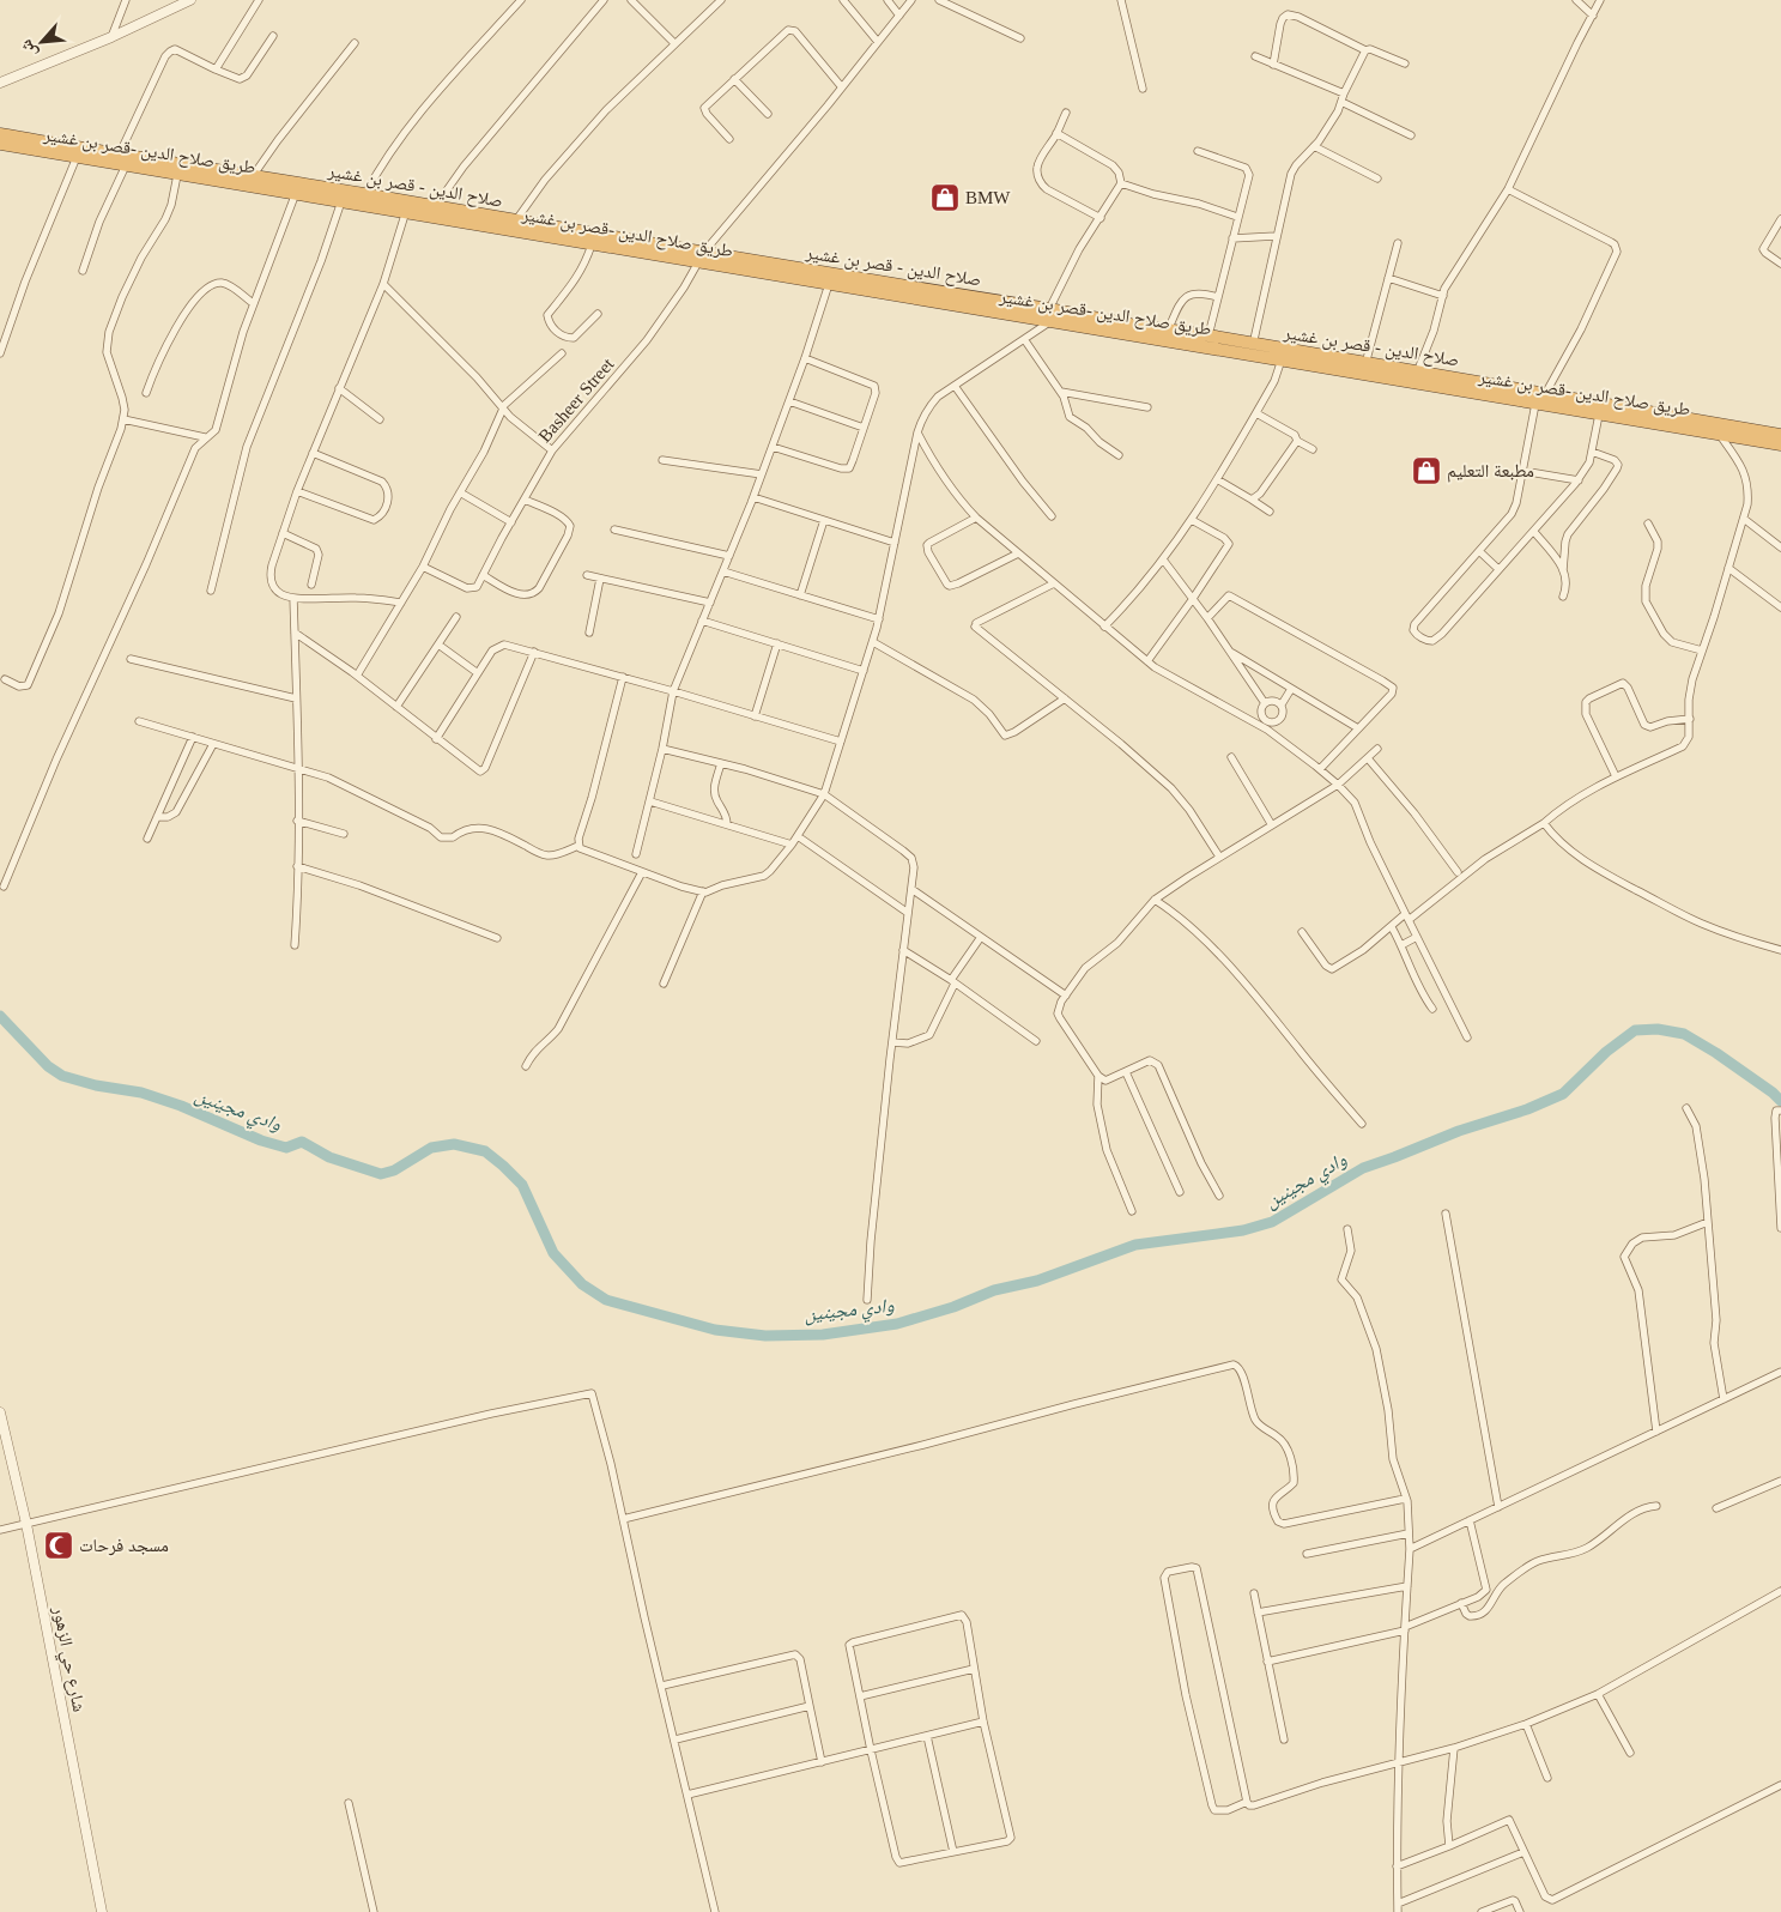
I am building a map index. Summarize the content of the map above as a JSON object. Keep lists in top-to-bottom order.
{
  "streets": {
    "highway": ["طريق صلاح الدين -قصر بن غشير", "صلاح الدين - قصر بن غشير"],
    "street": ["Basheer Street", "شارع حي الزهور"]
  },
  "crossings": [
    ["طريق صلاح الدين -قصر بن غشير", "صلاح الدين - قصر بن غشير"],
    ["طريق صلاح الدين -قصر بن غشير", "Basheer Street"],
    ["صلاح الدين - قصر بن غشير", "Basheer Street"]
  ],
  "water": ["وادي مجينين"],
  "places": {
    "shop": ["BMW", "مطبعة التعليم"],
    "mosque": ["مسجد فرحات"]
  },
  "north": "bottom left"
}
